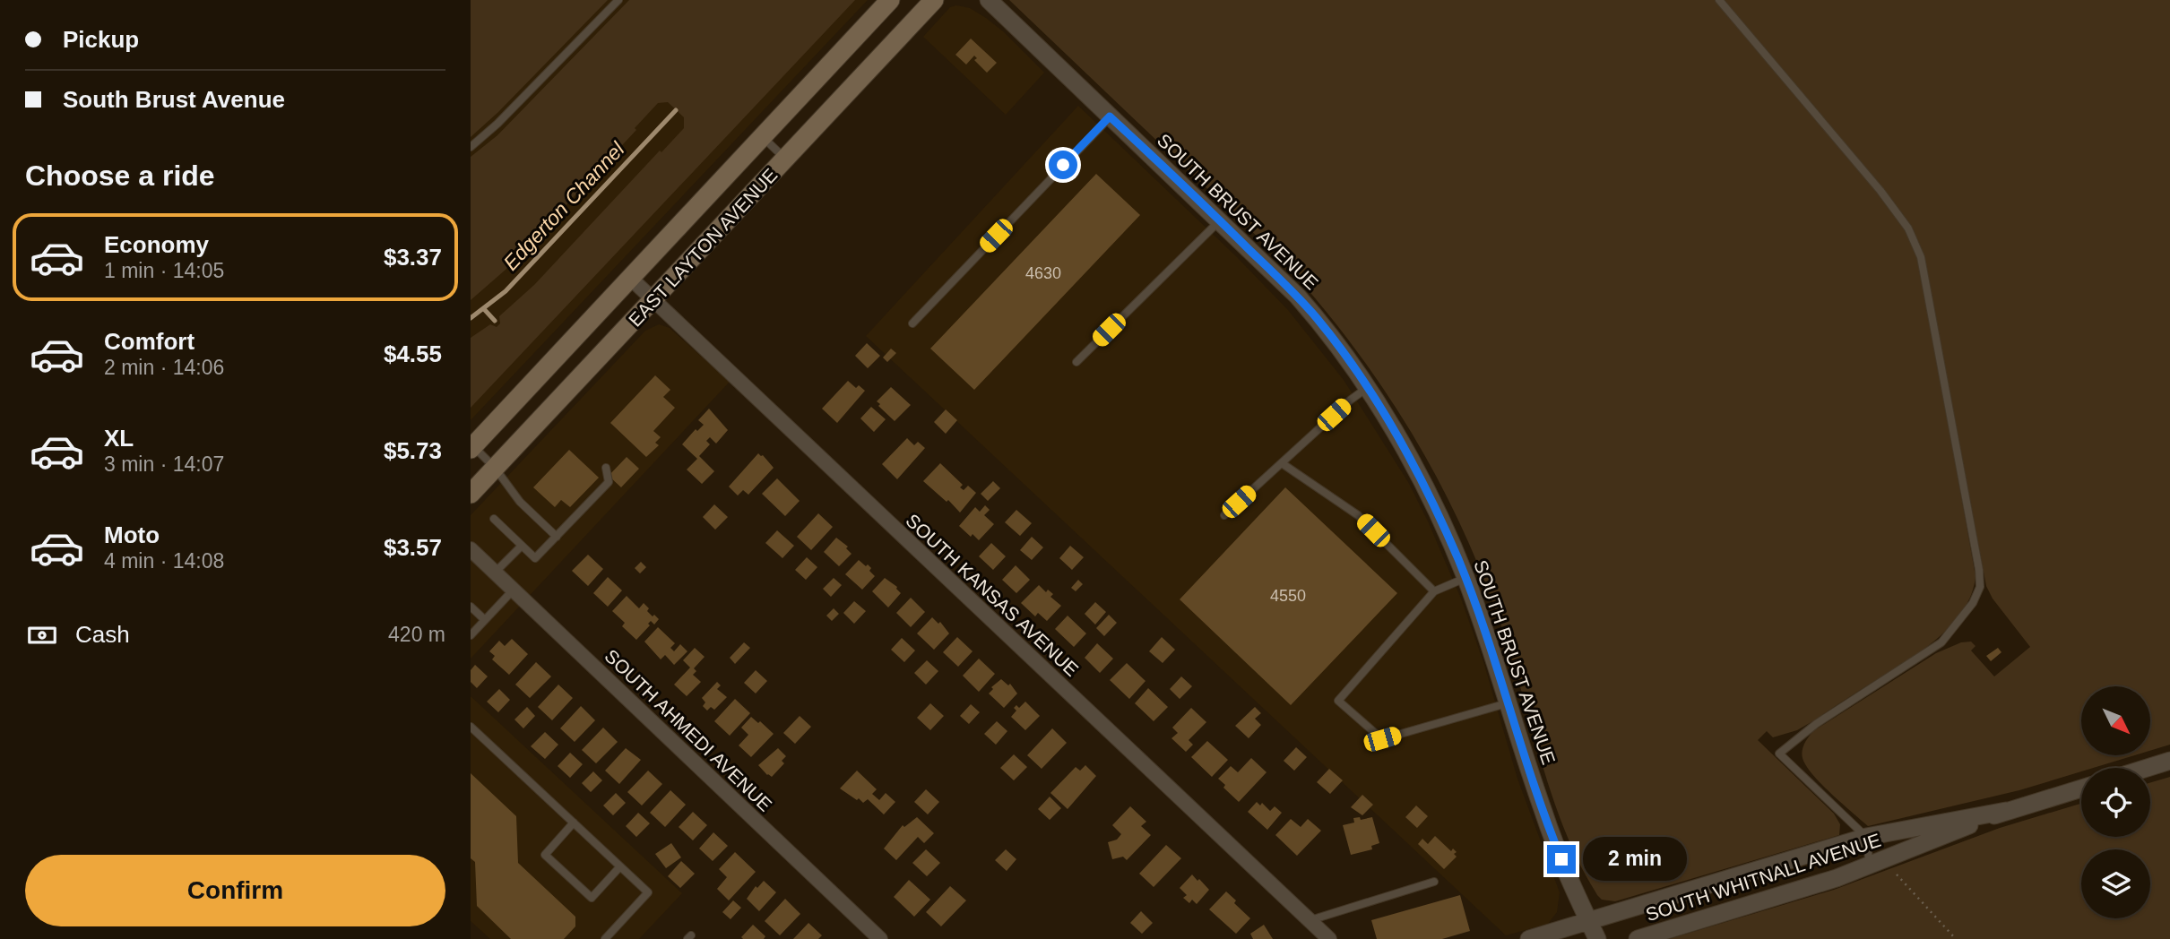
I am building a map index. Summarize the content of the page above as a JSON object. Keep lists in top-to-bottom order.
{
  "streets": {
    "main road": ["EAST LAYTON AVENUE"],
    "street": [
      "SOUTH BRUST AVENUE",
      "SOUTH KANSAS AVENUE",
      "SOUTH AHMEDI AVENUE",
      "SOUTH WHITNALL AVENUE"
    ]
  },
  "crossings": [
    ["SOUTH BRUST AVENUE", "SOUTH WHITNALL AVENUE"],
    ["EAST LAYTON AVENUE", "SOUTH KANSAS AVENUE"]
  ],
  "water": ["Edgerton Channel"],
  "house_numbers": ["4630", "4550"],
  "north": "bottom right",
  "page": {
    "banner": ["Pickup", "South Brust Avenue"],
    "heading": "Choose a ride",
    "list": [
      {
        "name": "Economy",
        "note": "1 min · 14:05",
        "value": "$3.37"
      },
      {
        "name": "Comfort",
        "note": "2 min · 14:06",
        "value": "$4.55"
      },
      {
        "name": "XL",
        "note": "3 min · 14:07",
        "value": "$5.73"
      },
      {
        "name": "Moto",
        "note": "4 min · 14:08",
        "value": "$3.57"
      }
    ],
    "pay": ["Cash", "420 m"],
    "bubble": "2 min",
    "buttons": "Confirm"
  }
}
